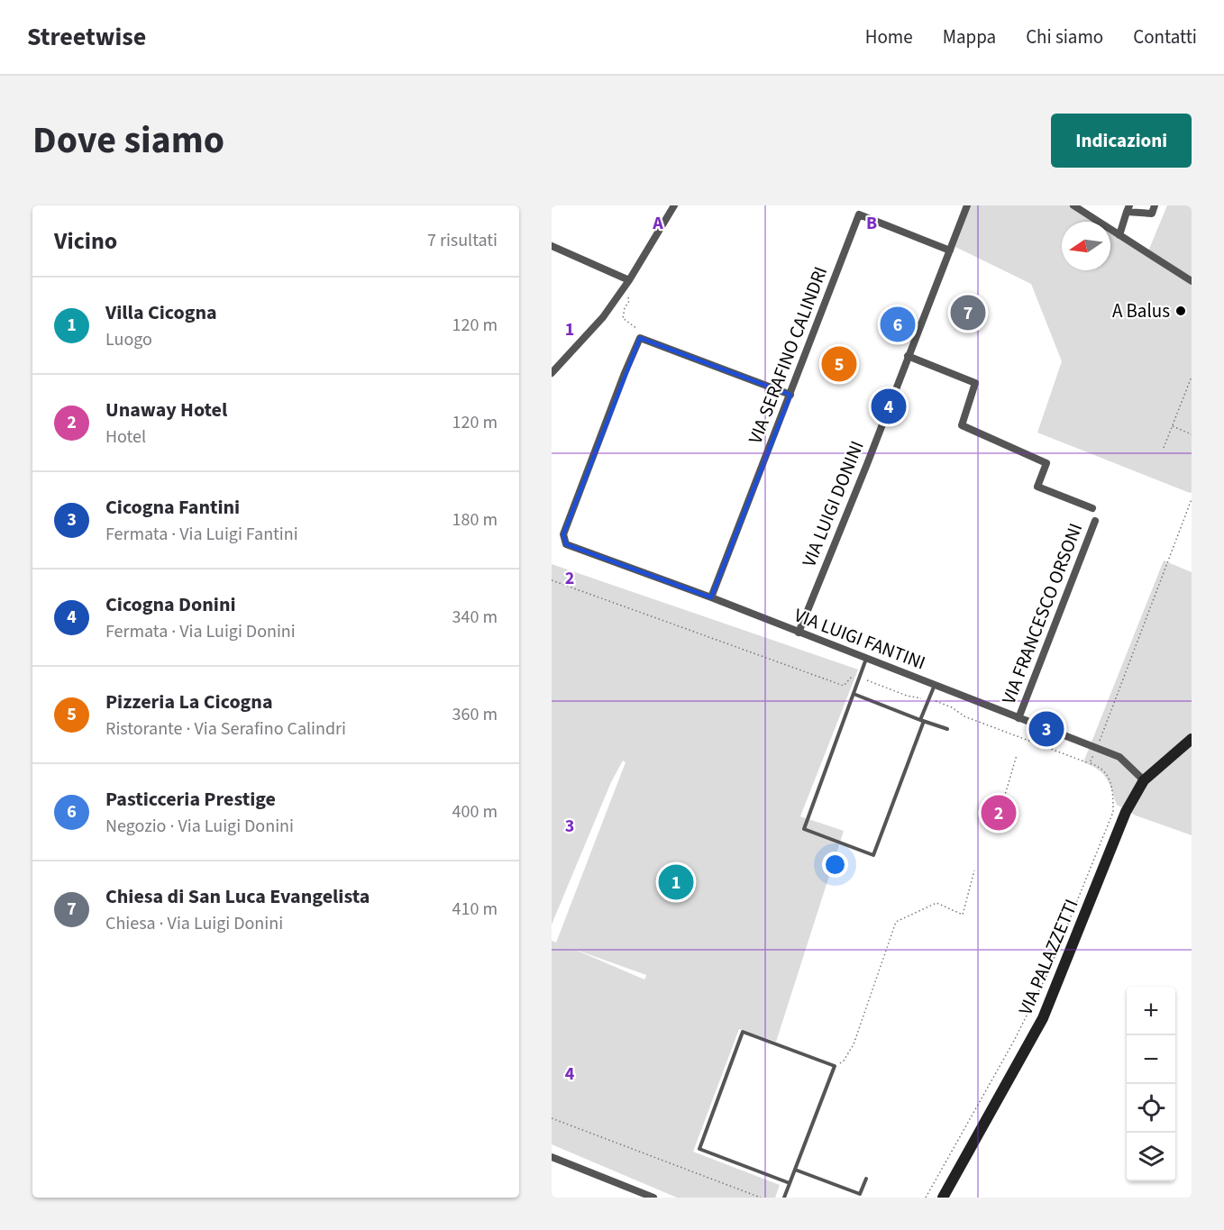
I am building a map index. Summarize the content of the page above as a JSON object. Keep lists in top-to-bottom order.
{
  "streets": {
    "main road": ["VIA PALAZZETTI"],
    "street": [
      "VIA SERAFINO CALINDRI",
      "VIA LUIGI DONINI",
      "VIA FRANCESCO ORSONI",
      "VIA LUIGI FANTINI"
    ]
  },
  "crossings": [
    ["VIA SERAFINO CALINDRI", "VIA LUIGI DONINI"],
    ["VIA SERAFINO CALINDRI", "VIA LUIGI FANTINI"],
    ["VIA LUIGI DONINI", "VIA FRANCESCO ORSONI"],
    ["VIA LUIGI DONINI", "VIA LUIGI FANTINI"],
    ["VIA FRANCESCO ORSONI", "VIA LUIGI FANTINI"],
    ["VIA LUIGI FANTINI", "VIA PALAZZETTI"]
  ],
  "places": ["A Balus"],
  "north": "left",
  "page": {
    "header": "Streetwise",
    "nav": [
      "Home",
      "Mappa",
      "Chi siamo",
      "Contatti"
    ],
    "title": "Dove siamo",
    "buttons": "Indicazioni",
    "heading": ["Vicino", "7 risultati"],
    "list": [
      {
        "mark": "1",
        "name": "Villa Cicogna",
        "note": "Luogo",
        "value": "120 m"
      },
      {
        "mark": "2",
        "name": "Unaway Hotel",
        "note": "Hotel",
        "value": "120 m"
      },
      {
        "mark": "3",
        "name": "Cicogna Fantini",
        "note": "Fermata · Via Luigi Fantini",
        "value": "180 m"
      },
      {
        "mark": "4",
        "name": "Cicogna Donini",
        "note": "Fermata · Via Luigi Donini",
        "value": "340 m"
      },
      {
        "mark": "5",
        "name": "Pizzeria La Cicogna",
        "note": "Ristorante · Via Serafino Calindri",
        "value": "360 m"
      },
      {
        "mark": "6",
        "name": "Pasticceria Prestige",
        "note": "Negozio · Via Luigi Donini",
        "value": "400 m"
      },
      {
        "mark": "7",
        "name": "Chiesa di San Luca Evangelista",
        "note": "Chiesa · Via Luigi Donini",
        "value": "410 m"
      }
    ],
    "pins": [
      "7",
      "6",
      "5",
      "4",
      "3",
      "2",
      "1"
    ],
    "map_buttons": ["+", "−"]
  },
  "grid": {
    "columns": ["A", "B"],
    "rows": [
      "1",
      "2",
      "3",
      "4"
    ]
  }
}
